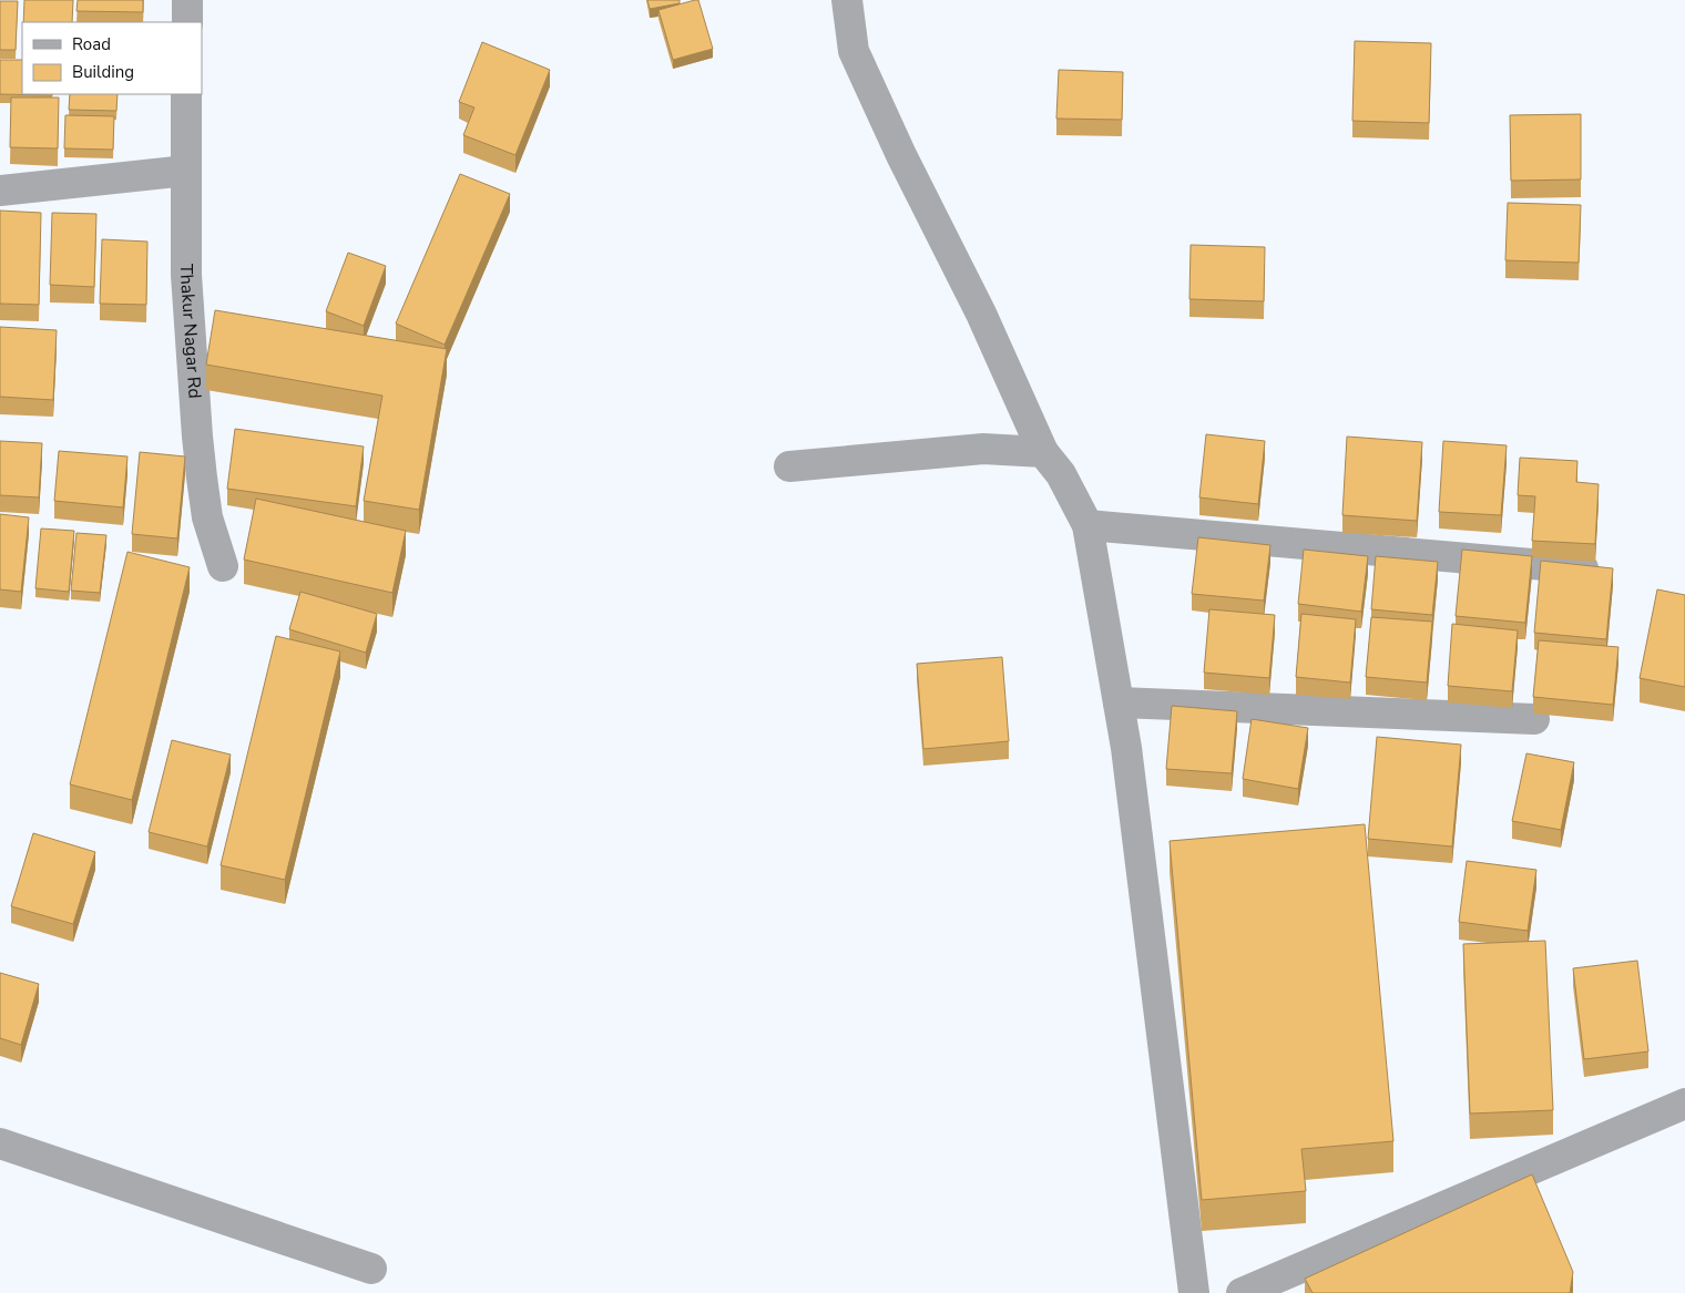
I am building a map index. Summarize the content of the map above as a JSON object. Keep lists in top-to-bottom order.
{
  "streets": {
    "street": ["Thakur Nagar Rd"]
  },
  "legend": ["Road", "Building"]
}
